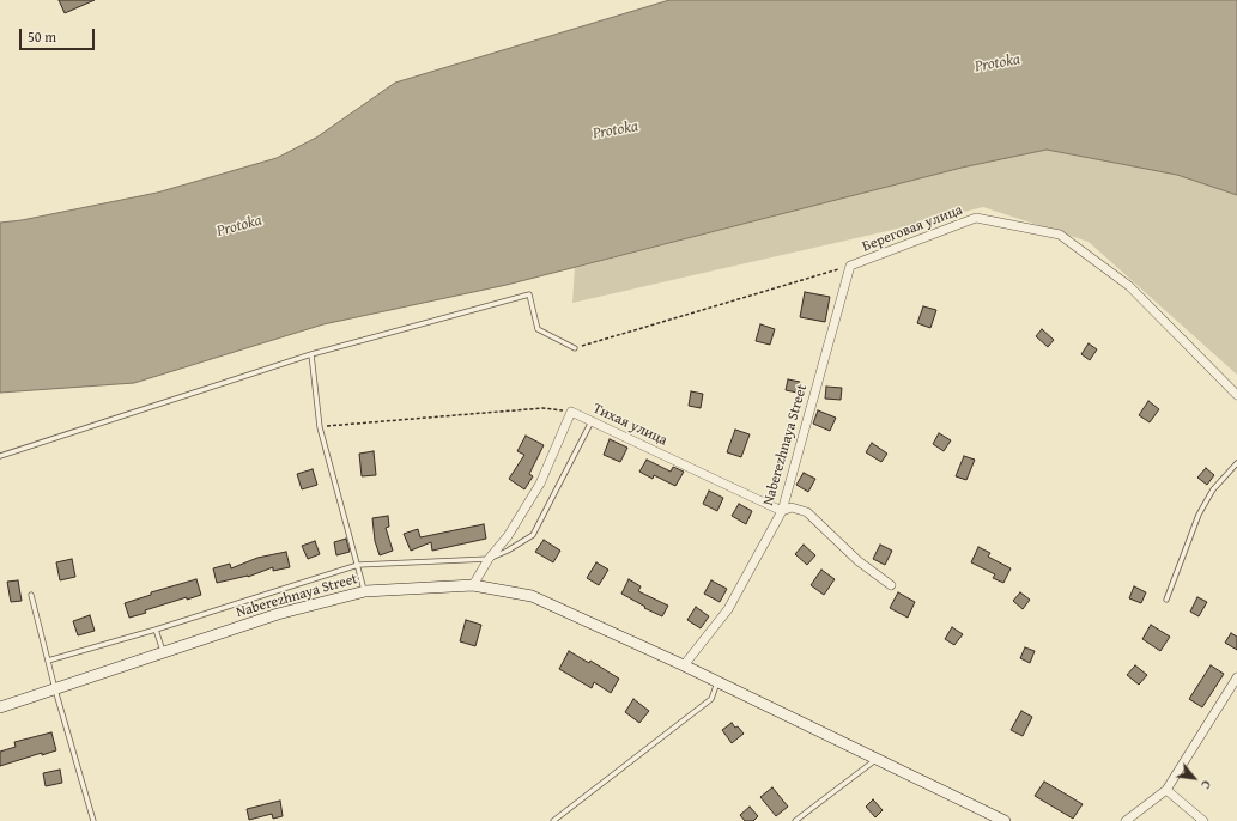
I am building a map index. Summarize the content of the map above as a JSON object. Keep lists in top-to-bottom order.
{
  "streets": {
    "street": ["Береговая улица", "Тихая улица", "Naberezhnaya Street"]
  },
  "crossings": [
    ["Береговая улица", "Naberezhnaya Street"],
    ["Тихая улица", "Naberezhnaya Street"]
  ],
  "water": ["Protoka"],
  "scale_bar": "50 m",
  "north": "bottom right"
}
